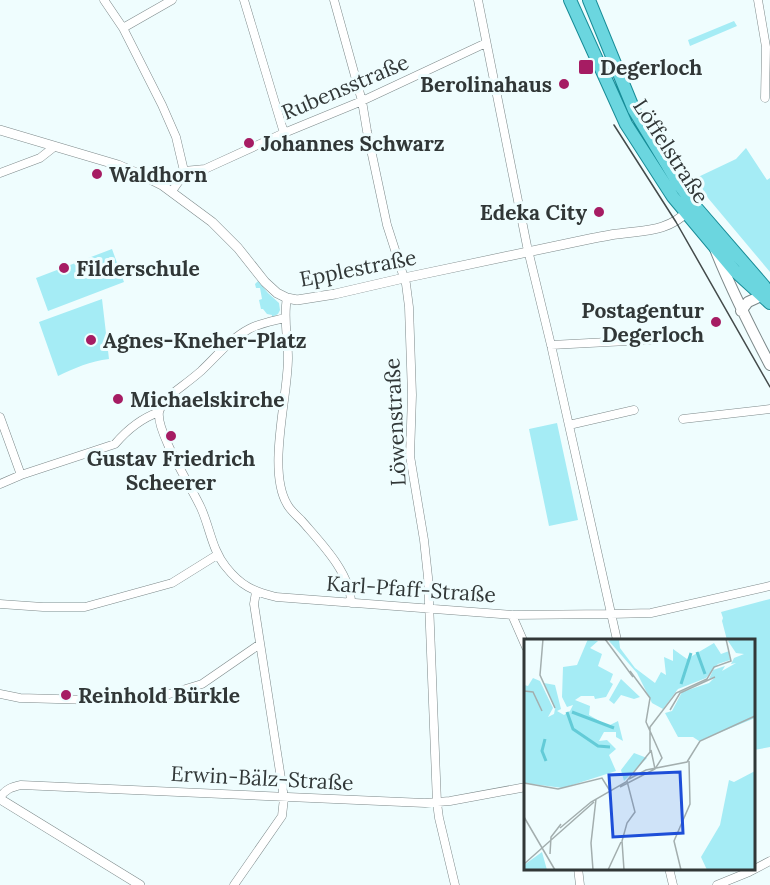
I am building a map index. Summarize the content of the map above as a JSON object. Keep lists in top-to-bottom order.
{
  "streets": {
    "main road": ["Löffelstraße"],
    "street": [
      "Rubensstraße",
      "Epplestraße",
      "Löwenstraße",
      "Karl-Pfaff-Straße",
      "Erwin-Bälz-Straße"
    ]
  },
  "crossings": [
    ["Rubensstraße", "Löwenstraße"],
    ["Löffelstraße", "Epplestraße"],
    ["Epplestraße", "Löwenstraße"],
    ["Löwenstraße", "Karl-Pfaff-Straße"],
    ["Löwenstraße", "Erwin-Bälz-Straße"]
  ],
  "places": {
    "transit": ["Degerloch"],
    "other": [
      "Berolinahaus",
      "Johannes Schwarz",
      "Waldhorn",
      "Edeka City",
      "Filderschule",
      "Postagentur Degerloch",
      "Agnes-Kneher-Platz",
      "Michaelskirche",
      "Gustav Friedrich Scheerer",
      "Reinhold Bürkle"
    ]
  }
}
